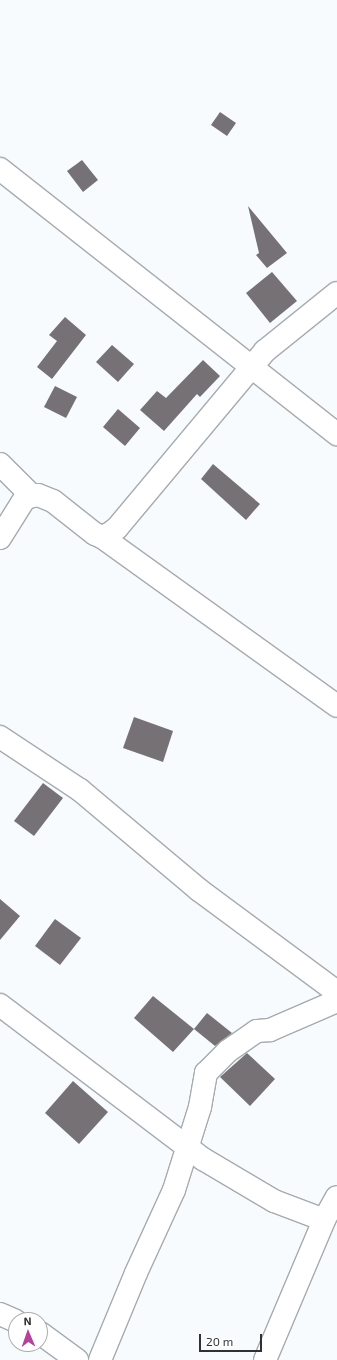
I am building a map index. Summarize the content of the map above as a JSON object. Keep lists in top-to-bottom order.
{
  "scale_bar": "20 m",
  "north": "top"
}
